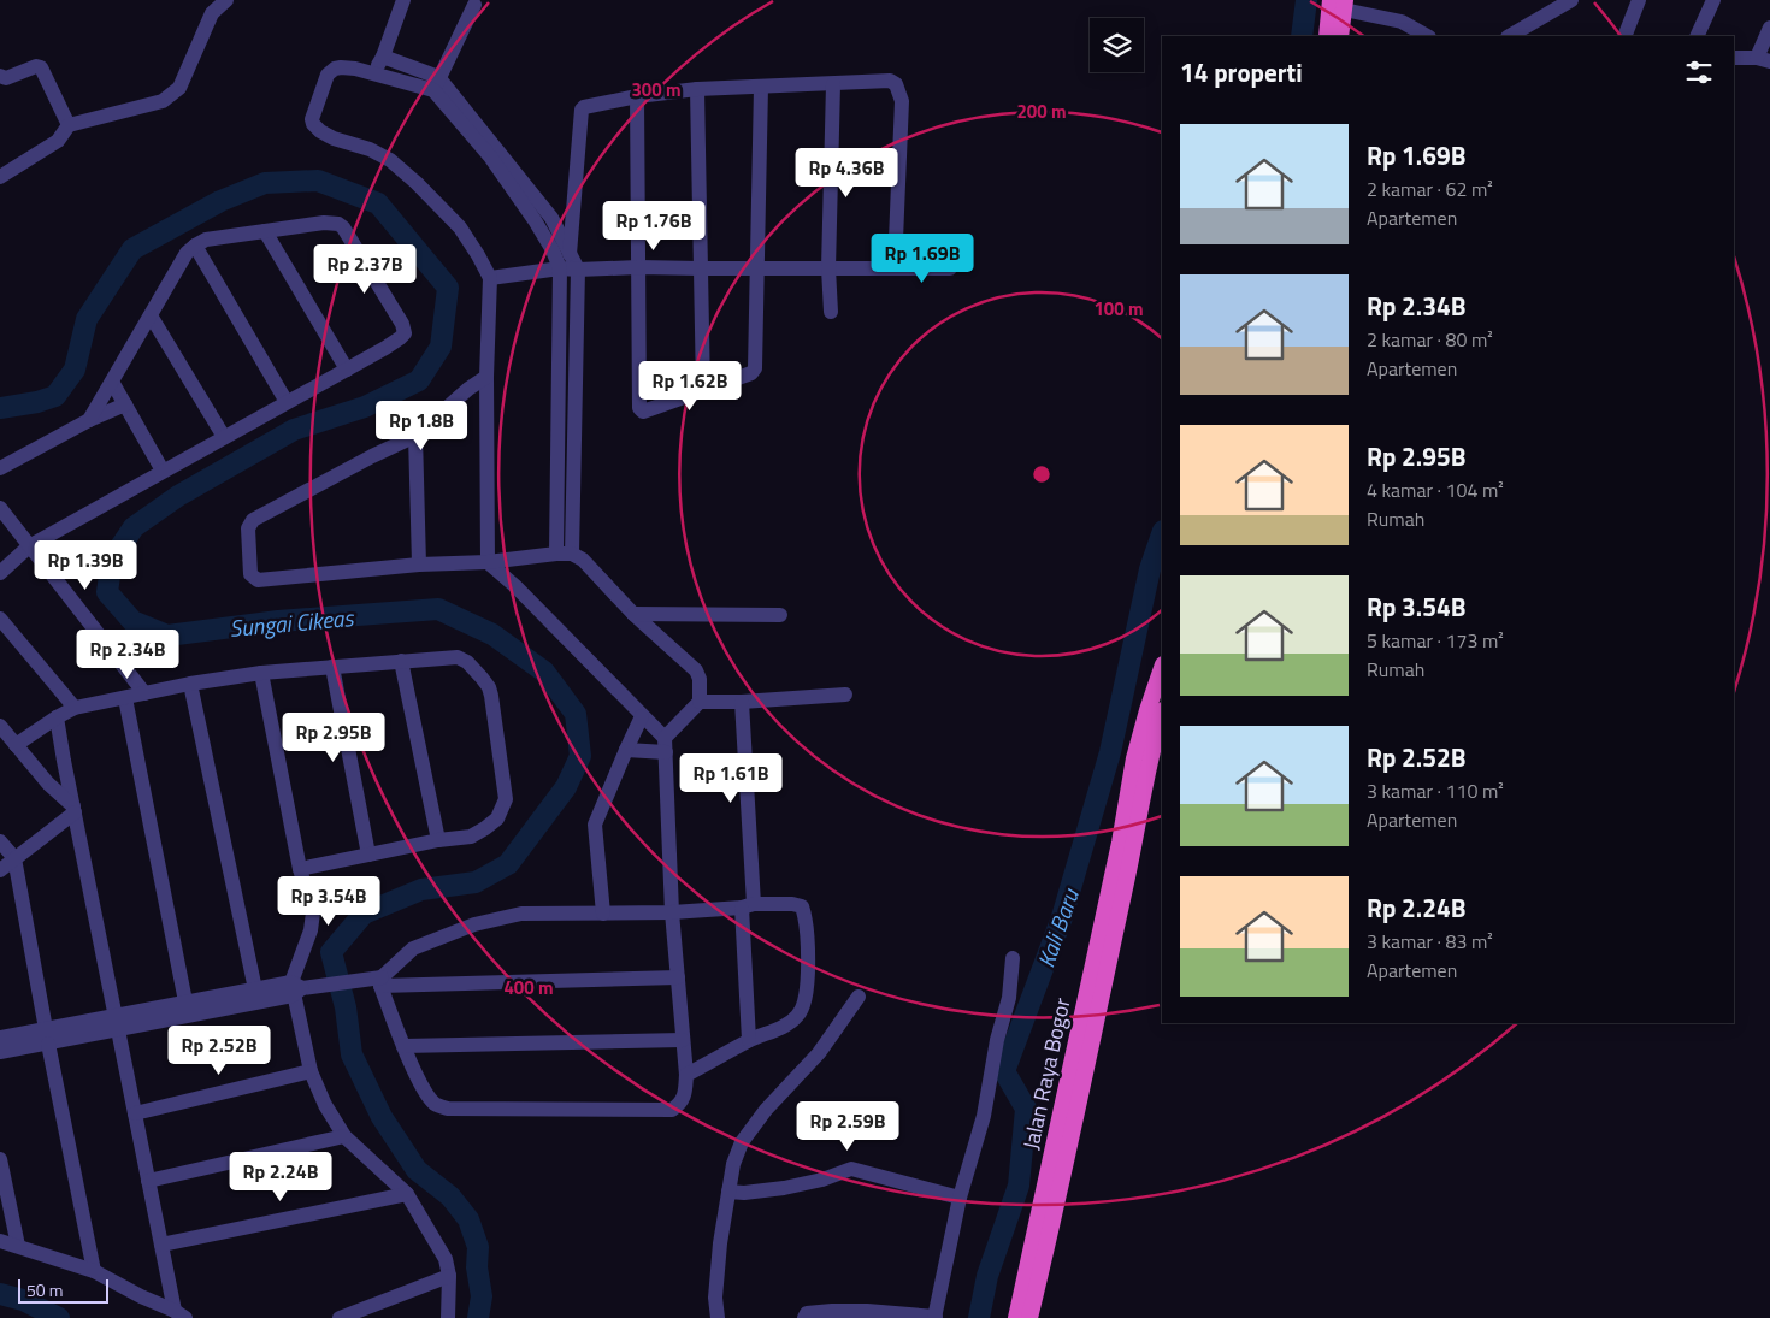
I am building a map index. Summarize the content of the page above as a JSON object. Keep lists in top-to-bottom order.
{
  "streets": {
    "highway": ["Jalan Raya Bogor"]
  },
  "water": ["Sungai Cikeas", "Kali Baru"],
  "scale_bar": "50 m",
  "page": {
    "heading": "14 properti",
    "list": [
      {
        "name": "Rp 1.69B",
        "note": "2 kamar · 62 m² · Apartemen"
      },
      {
        "name": "Rp 2.34B",
        "note": "2 kamar · 80 m² · Apartemen"
      },
      {
        "name": "Rp 2.95B",
        "note": "4 kamar · 104 m² · Rumah"
      },
      {
        "name": "Rp 3.54B",
        "note": "5 kamar · 173 m² · Rumah"
      },
      {
        "name": "Rp 2.52B",
        "note": "3 kamar · 110 m² · Apartemen"
      },
      {
        "name": "Rp 2.24B",
        "note": "3 kamar · 83 m² · Apartemen"
      }
    ],
    "price": [
      "Rp 4.36B",
      "Rp 1.76B",
      "Rp 1.69B",
      "Rp 2.37B",
      "Rp 1.62B",
      "Rp 1.8B",
      "Rp 1.39B",
      "Rp 2.34B",
      "Rp 2.95B",
      "Rp 1.61B",
      "Rp 3.54B",
      "Rp 2.52B",
      "Rp 2.59B",
      "Rp 2.24B"
    ],
    "scale": "50 m"
  },
  "rings": [
    "300 m",
    "200 m",
    "100 m",
    "400 m"
  ]
}
